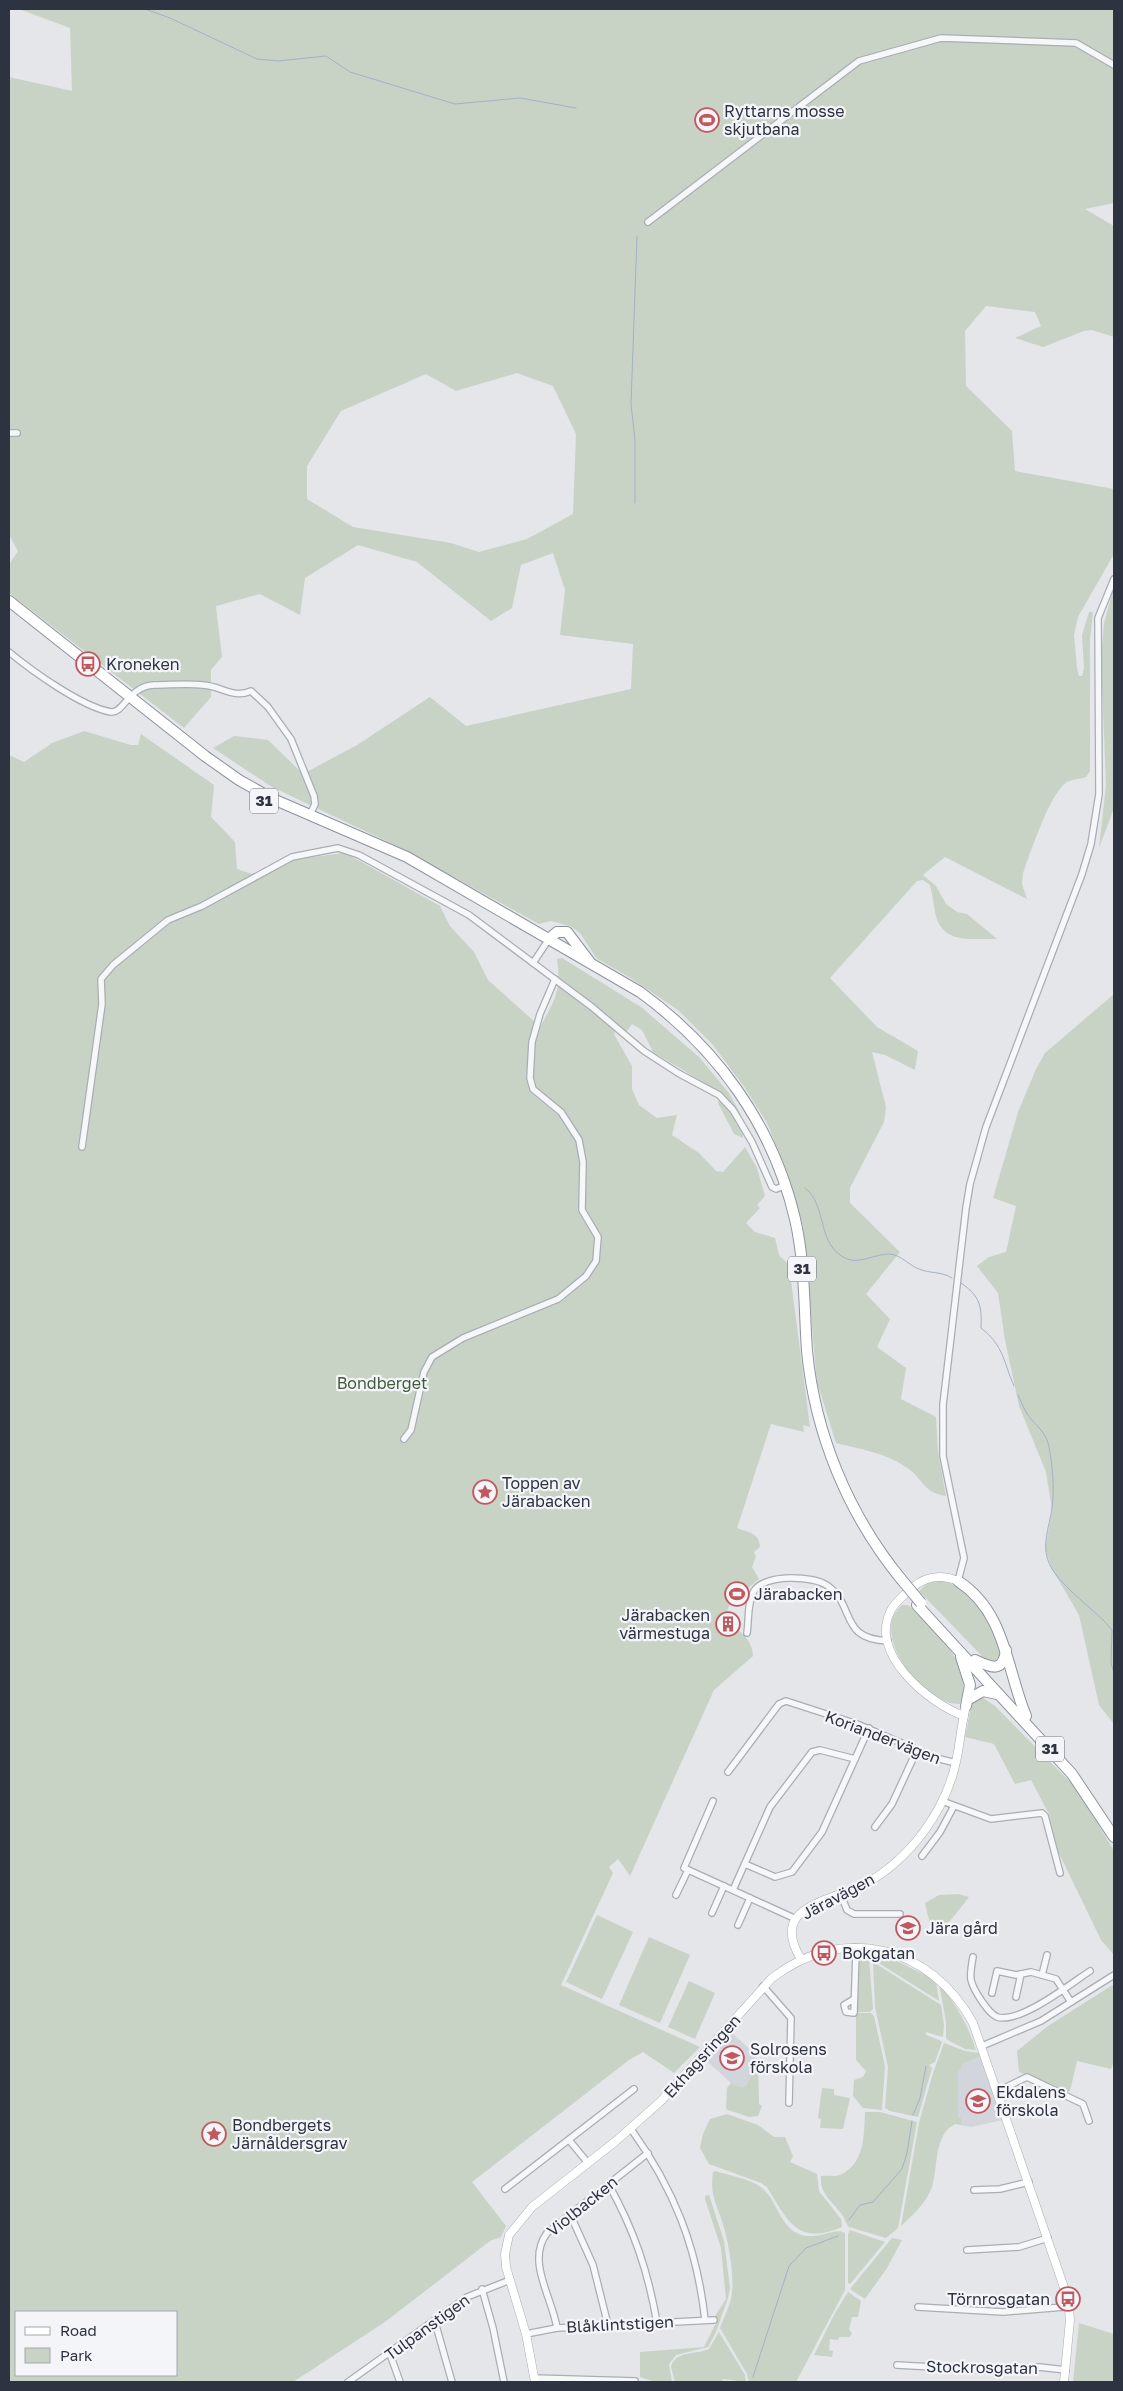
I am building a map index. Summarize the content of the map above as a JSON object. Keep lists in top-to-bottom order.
{
  "streets": {
    "highway": ["31"],
    "street": [
      "Koriandervägen",
      "Järavägen",
      "Ekhagsringen",
      "Violbacken",
      "Blåklintstigen",
      "Tulpanstigen",
      "Stockrosgatan"
    ]
  },
  "crossings": [
    ["Koriandervägen", "Järavägen"],
    ["Järavägen", "Ekhagsringen"],
    ["Ekhagsringen", "Blåklintstigen"],
    ["Ekhagsringen", "Tulpanstigen"],
    ["Ekhagsringen", "Stockrosgatan"],
    ["Violbacken", "Blåklintstigen"]
  ],
  "parks": ["Bondberget"],
  "places": {
    "sports": ["Ryttarns mosse skjutbana", "Järabacken"],
    "bus stop": ["Kroneken", "Bokgatan", "Törnrosgatan"],
    "place": ["Toppen av Järabacken", "Bondbergets Järnåldersgrav"],
    "building": ["Järabacken värmestuga"],
    "school or university": ["Jära gård", "Solrosens förskola", "Ekdalens förskola"]
  },
  "legend": ["Road", "Park"]
}
